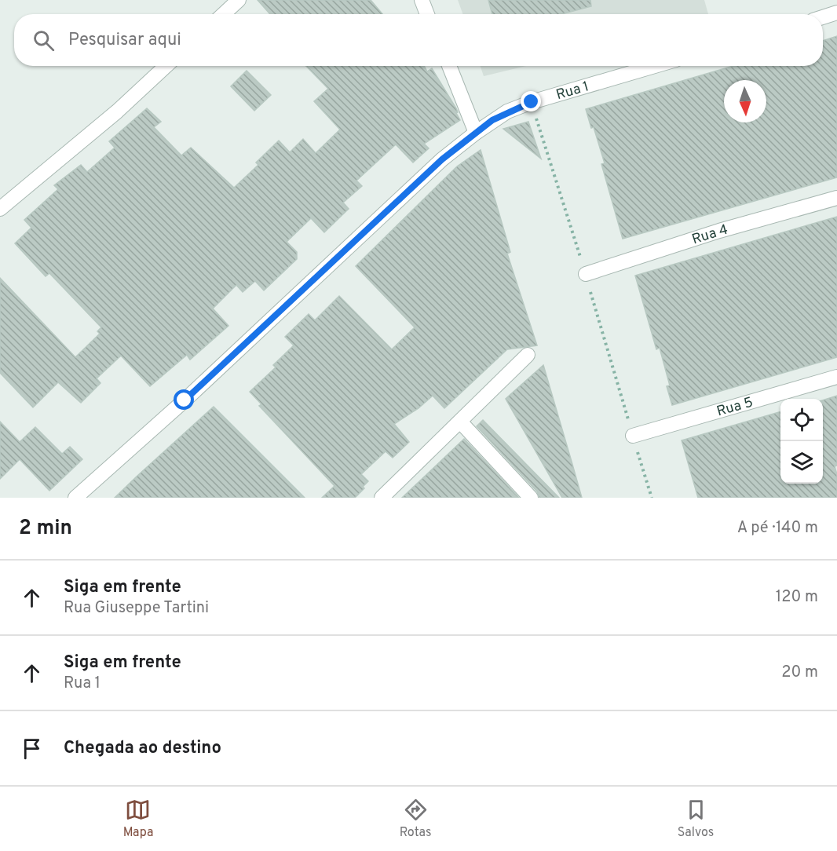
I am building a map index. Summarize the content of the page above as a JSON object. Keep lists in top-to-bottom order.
{
  "streets": {
    "street": ["Rua 1", "Rua 4", "Rua 5"]
  },
  "north": "bottom",
  "page": {
    "search": "Pesquisar aqui",
    "heading": ["2 min", "A pé · 140 m"],
    "list": [
      ["Siga em frente", "Rua Giuseppe Tartini", "120 m"],
      ["Siga em frente", "Rua 1", "20 m"],
      "Chegada ao destino"
    ],
    "nav": ["Mapa", "Rotas", "Salvos"]
  }
}
